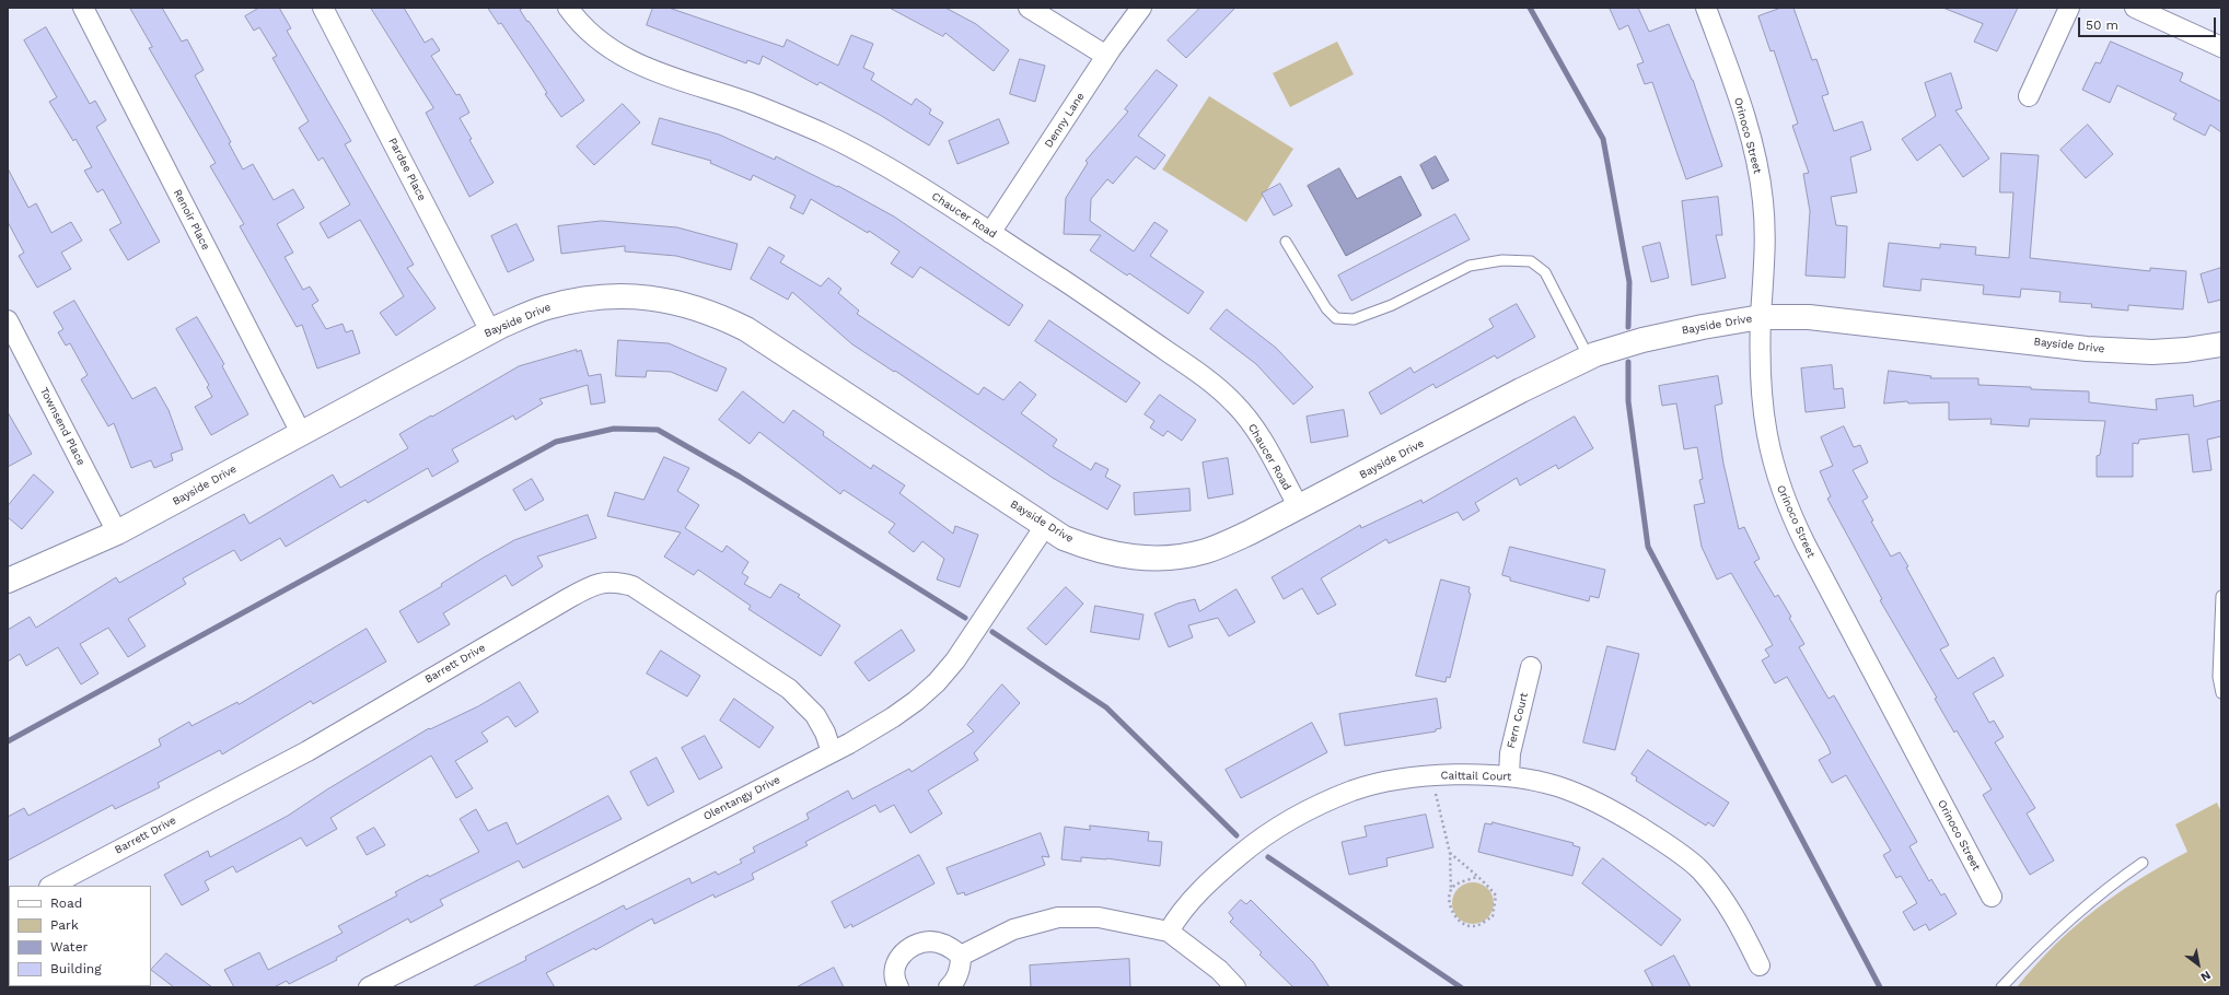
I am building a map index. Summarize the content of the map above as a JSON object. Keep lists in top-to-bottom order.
{
  "streets": {
    "street": [
      "Denny Lane",
      "Orinoco Street",
      "Pardee Place",
      "Chaucer Road",
      "Renoir Place",
      "Bayside Drive",
      "Townsend Place",
      "Barrett Drive",
      "Fern Court",
      "Caittail Court",
      "Olentangy Drive"
    ]
  },
  "crossings": [
    ["Denny Lane", "Chaucer Road"],
    ["Orinoco Street", "Bayside Drive"],
    ["Pardee Place", "Bayside Drive"],
    ["Chaucer Road", "Bayside Drive"],
    ["Renoir Place", "Bayside Drive"],
    ["Bayside Drive", "Townsend Place"],
    ["Bayside Drive", "Olentangy Drive"],
    ["Barrett Drive", "Olentangy Drive"],
    ["Fern Court", "Caittail Court"]
  ],
  "legend": [
    "Road",
    "Park",
    "Water",
    "Building"
  ],
  "scale_bar": "50 m",
  "north": "bottom right"
}
